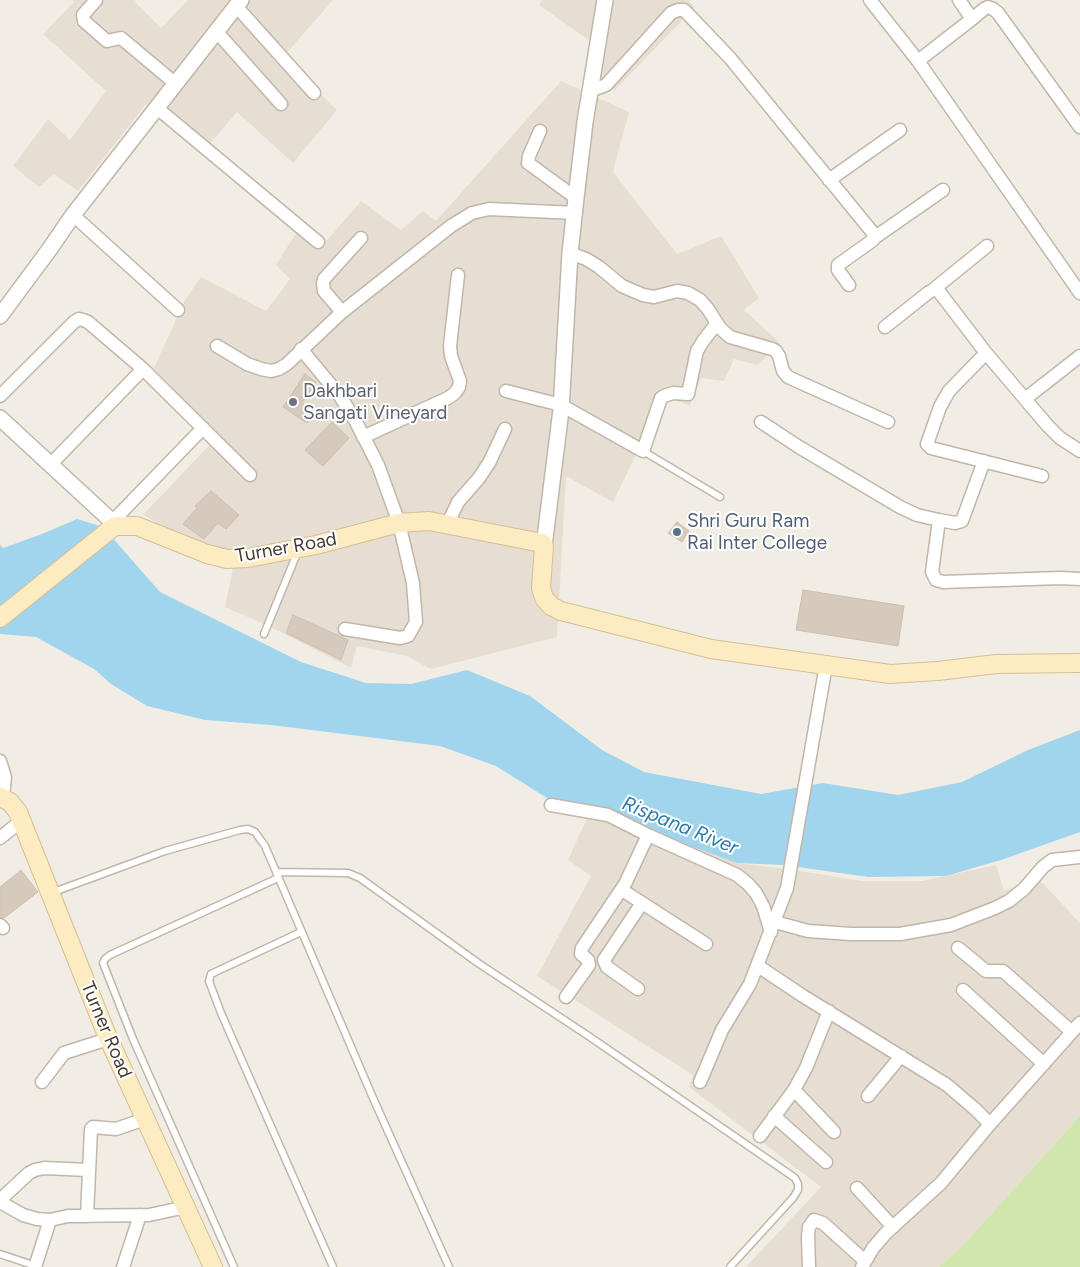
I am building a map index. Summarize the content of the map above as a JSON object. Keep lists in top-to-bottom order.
{
  "streets": {
    "main road": ["Turner Road"]
  },
  "water": ["Rispana River"],
  "places": ["Dakhbari Sangati Vineyard", "Shri Guru Ram Rai Inter College"]
}
